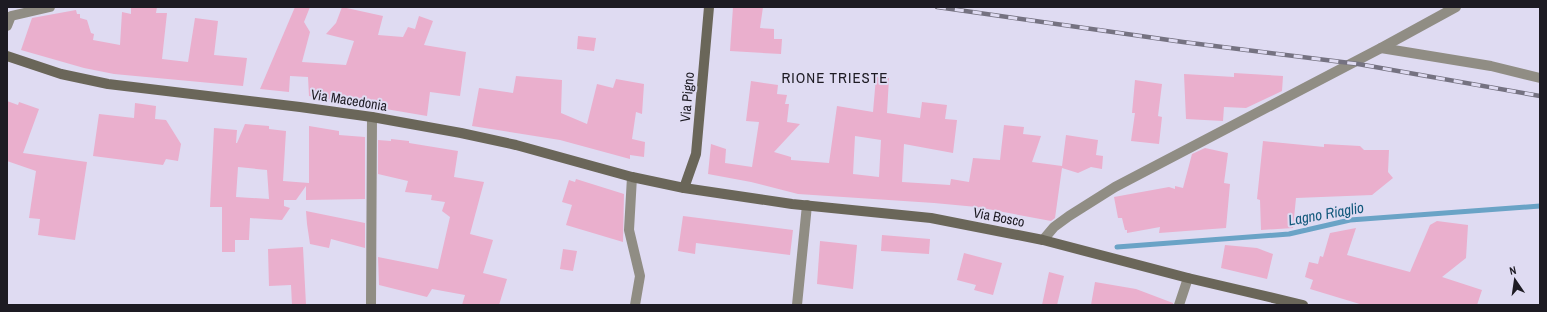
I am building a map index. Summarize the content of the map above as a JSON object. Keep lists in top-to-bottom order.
{
  "streets": {
    "main road": ["Via Pigno", "Via Macedonia", "Via Bosco"]
  },
  "crossings": [
    ["Via Pigno", "Via Macedonia"],
    ["Via Pigno", "Via Bosco"],
    ["Via Macedonia", "Via Bosco"]
  ],
  "districts": ["RIONE TRIESTE"],
  "water": ["Lagno Riaglio"],
  "north": "top"
}
